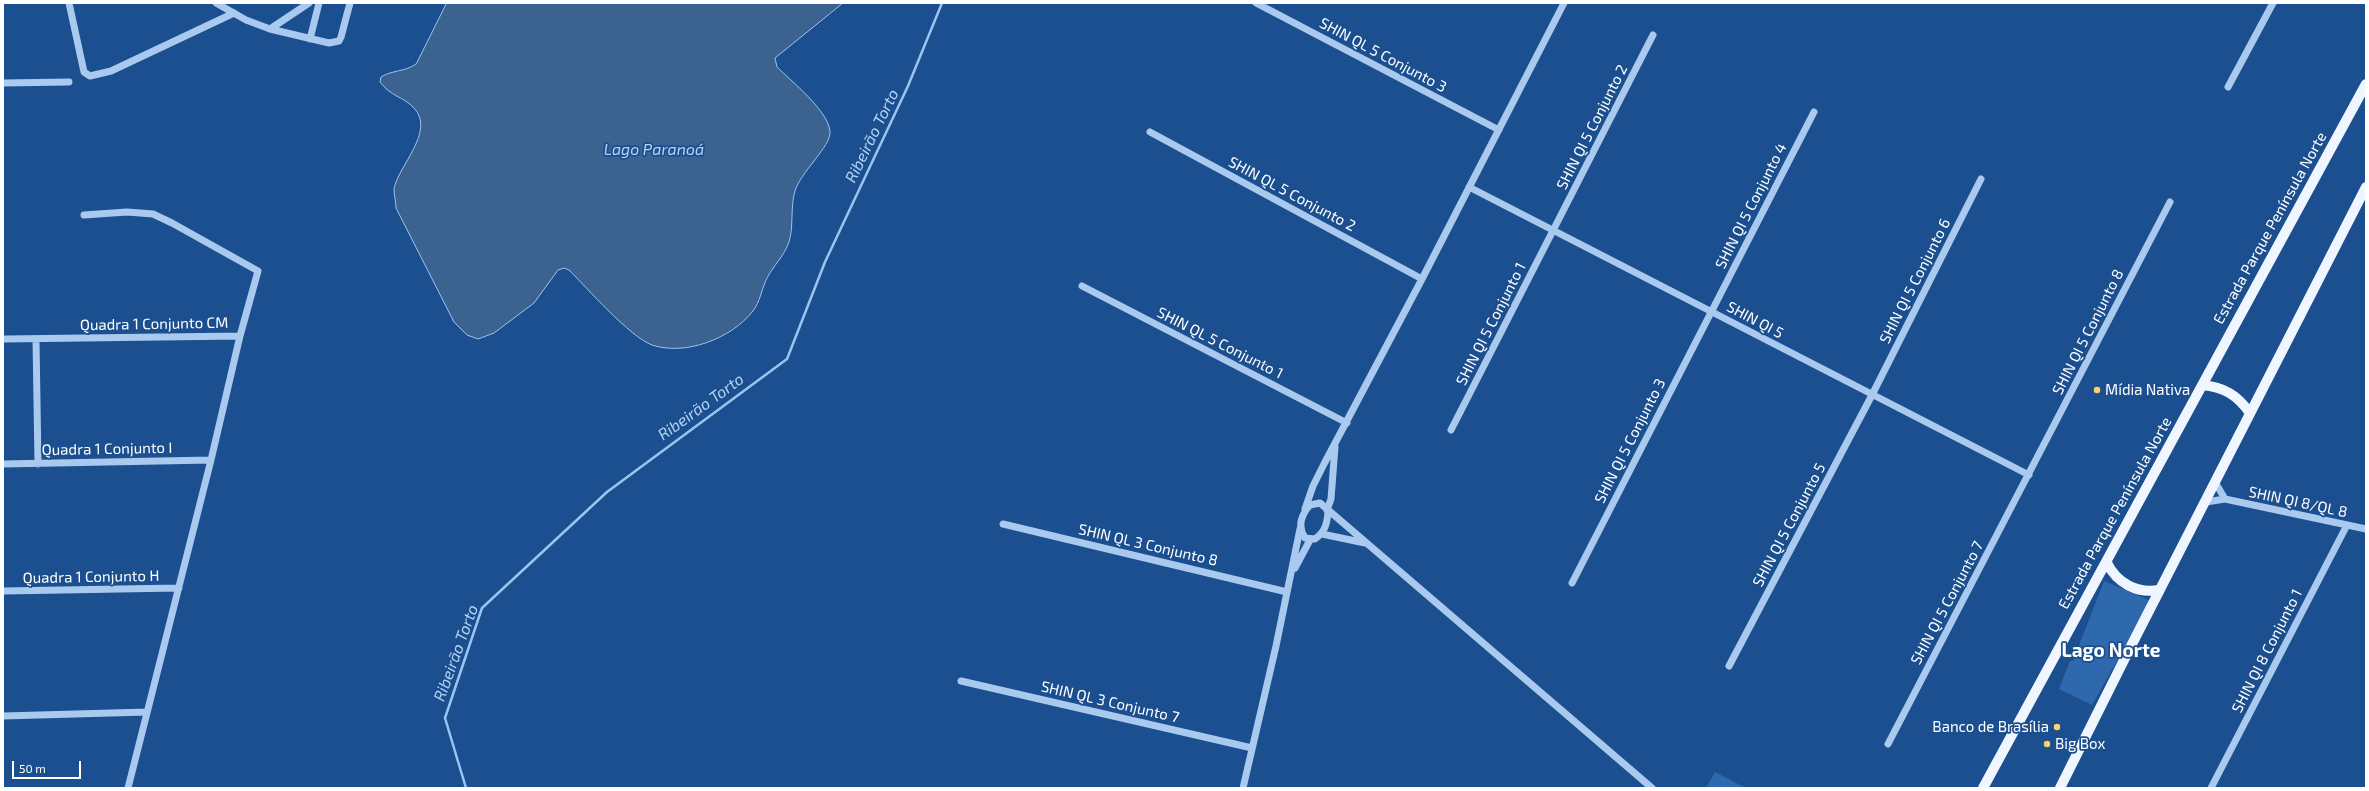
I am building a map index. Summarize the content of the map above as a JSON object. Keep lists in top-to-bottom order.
{
  "streets": {
    "main road": ["Estrada Parque Península Norte"],
    "street": [
      "SHIN QL 5 Conjunto 3",
      "SHIN QI 5 Conjunto 2",
      "SHIN QL 5 Conjunto 2",
      "SHIN QI 5 Conjunto 4",
      "SHIN QI 5 Conjunto 6",
      "SHIN QI 5",
      "Quadra 1 Conjunto CM",
      "SHIN QI 5 Conjunto 1",
      "SHIN QI 5 Conjunto 8",
      "SHIN QL 5 Conjunto 1",
      "SHIN QI 5 Conjunto 3",
      "Quadra 1 Conjunto I",
      "SHIN QI 8/QL 8",
      "SHIN QI 5 Conjunto 5",
      "SHIN QL 3 Conjunto 8",
      "Quadra 1 Conjunto H",
      "SHIN QI 5 Conjunto 7",
      "SHIN QI 8 Conjunto 1",
      "SHIN QL 3 Conjunto 7"
    ]
  },
  "crossings": [
    ["SHIN QI 5 Conjunto 2", "SHIN QI 5"],
    ["SHIN QI 5 Conjunto 2", "SHIN QI 5 Conjunto 1"],
    ["SHIN QI 5 Conjunto 4", "SHIN QI 5"],
    ["SHIN QI 5 Conjunto 4", "SHIN QI 5 Conjunto 3"],
    ["SHIN QI 5 Conjunto 6", "SHIN QI 5"],
    ["SHIN QI 5 Conjunto 6", "SHIN QI 5 Conjunto 5"],
    ["SHIN QI 5", "SHIN QI 5 Conjunto 1"],
    ["SHIN QI 5", "SHIN QI 5 Conjunto 8"],
    ["SHIN QI 5", "SHIN QI 5 Conjunto 3"],
    ["SHIN QI 5", "SHIN QI 5 Conjunto 5"],
    ["SHIN QI 5", "SHIN QI 5 Conjunto 7"],
    ["SHIN QI 5 Conjunto 8", "SHIN QI 5 Conjunto 7"],
    ["SHIN QI 8/QL 8", "SHIN QI 8 Conjunto 1"]
  ],
  "districts": ["Lago Norte"],
  "water": ["Ribeirão Torto", "Lago Paranoá"],
  "places": ["Mídia Nativa", "Banco de Brasília", "Big Box"],
  "scale_bar": "50 m"
}
